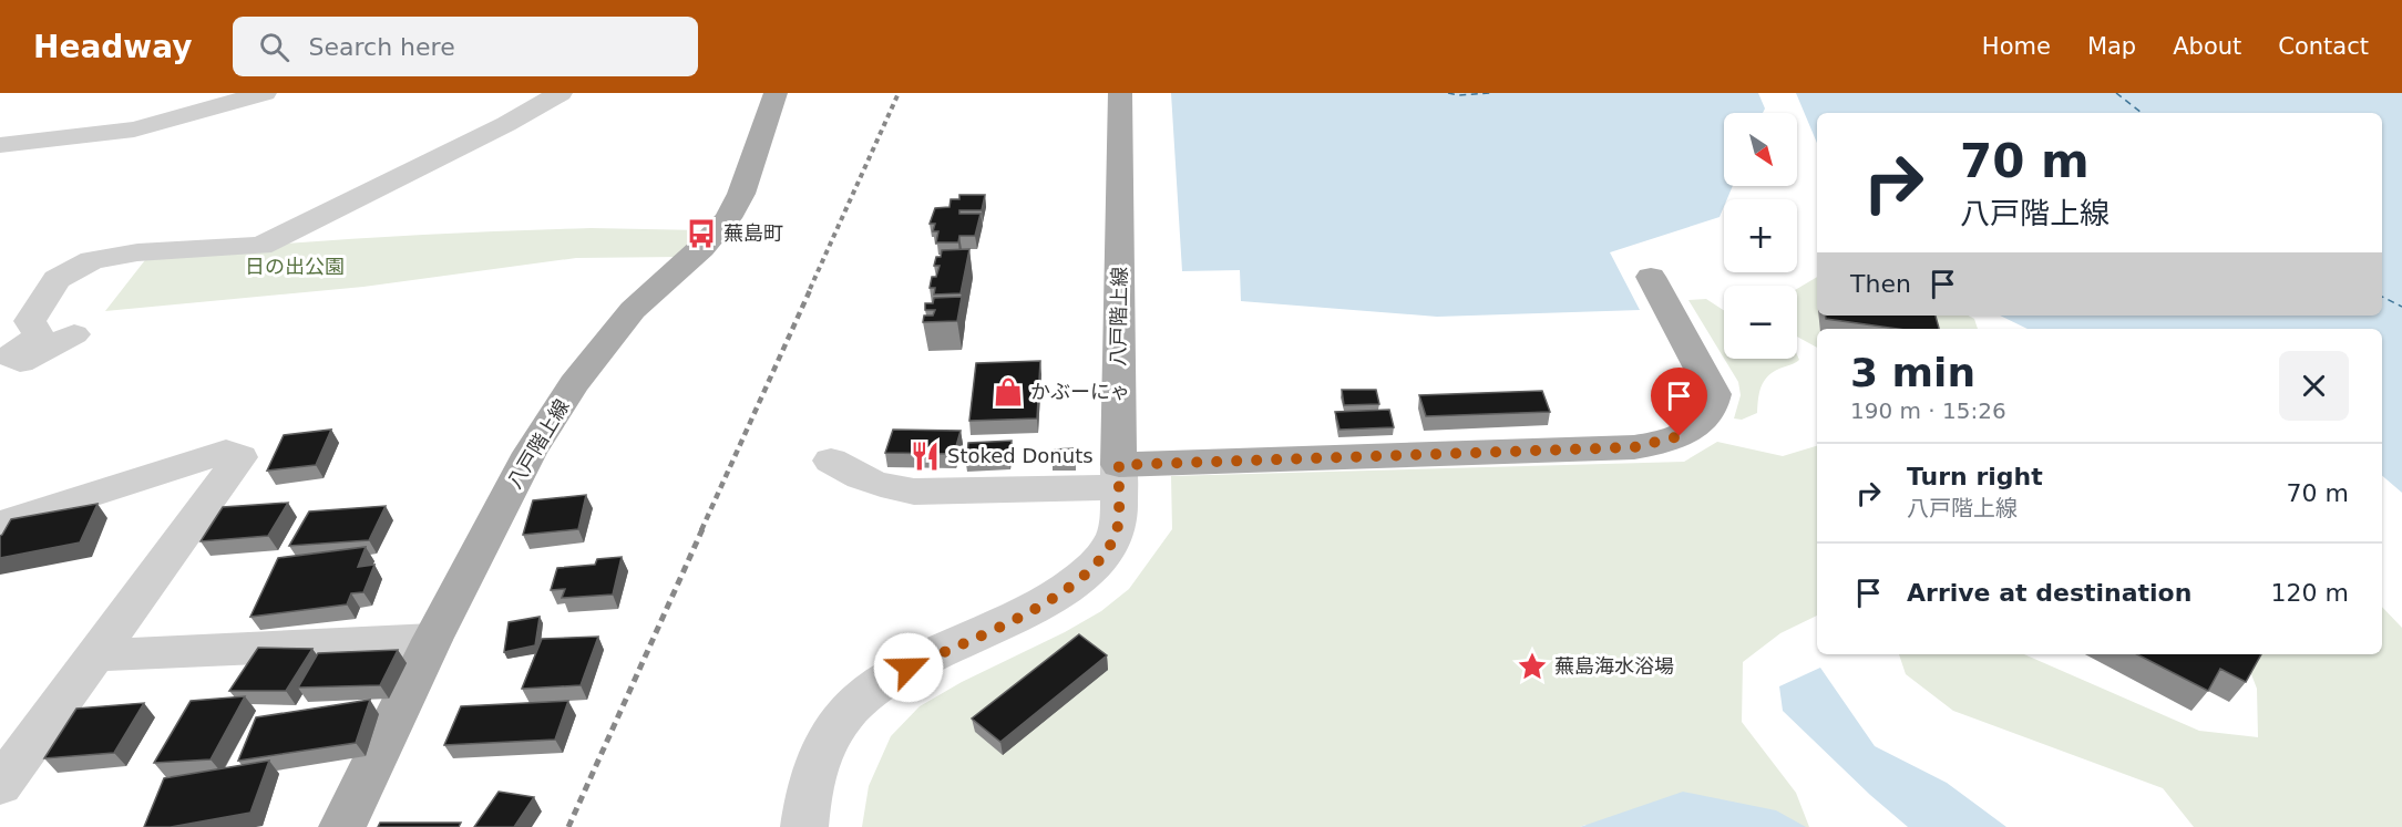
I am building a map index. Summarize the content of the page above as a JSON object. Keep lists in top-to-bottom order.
{
  "streets": {
    "main road": ["八戸階上線"]
  },
  "parks": ["日の出公園"],
  "places": {
    "bus stop": ["蕪島町"],
    "shop": ["かぶーにゃ"],
    "restaurant": ["Stoked Donuts"],
    "place": ["蕪島海水浴場"]
  },
  "north": "bottom right",
  "page": {
    "header": "Headway",
    "search": "Search here",
    "nav": [
      "Home",
      "Map",
      "About",
      "Contact"
    ],
    "map_buttons": ["+", "−"],
    "turn": ["70 m", "八戸階上線"],
    "then": "Then",
    "heading": ["3 min", "190 m · 15:26"],
    "list": [
      {
        "name": "Turn right",
        "note": "八戸階上線",
        "value": "70 m"
      },
      {
        "name": "Arrive at destination",
        "value": "120 m"
      }
    ]
  }
}
